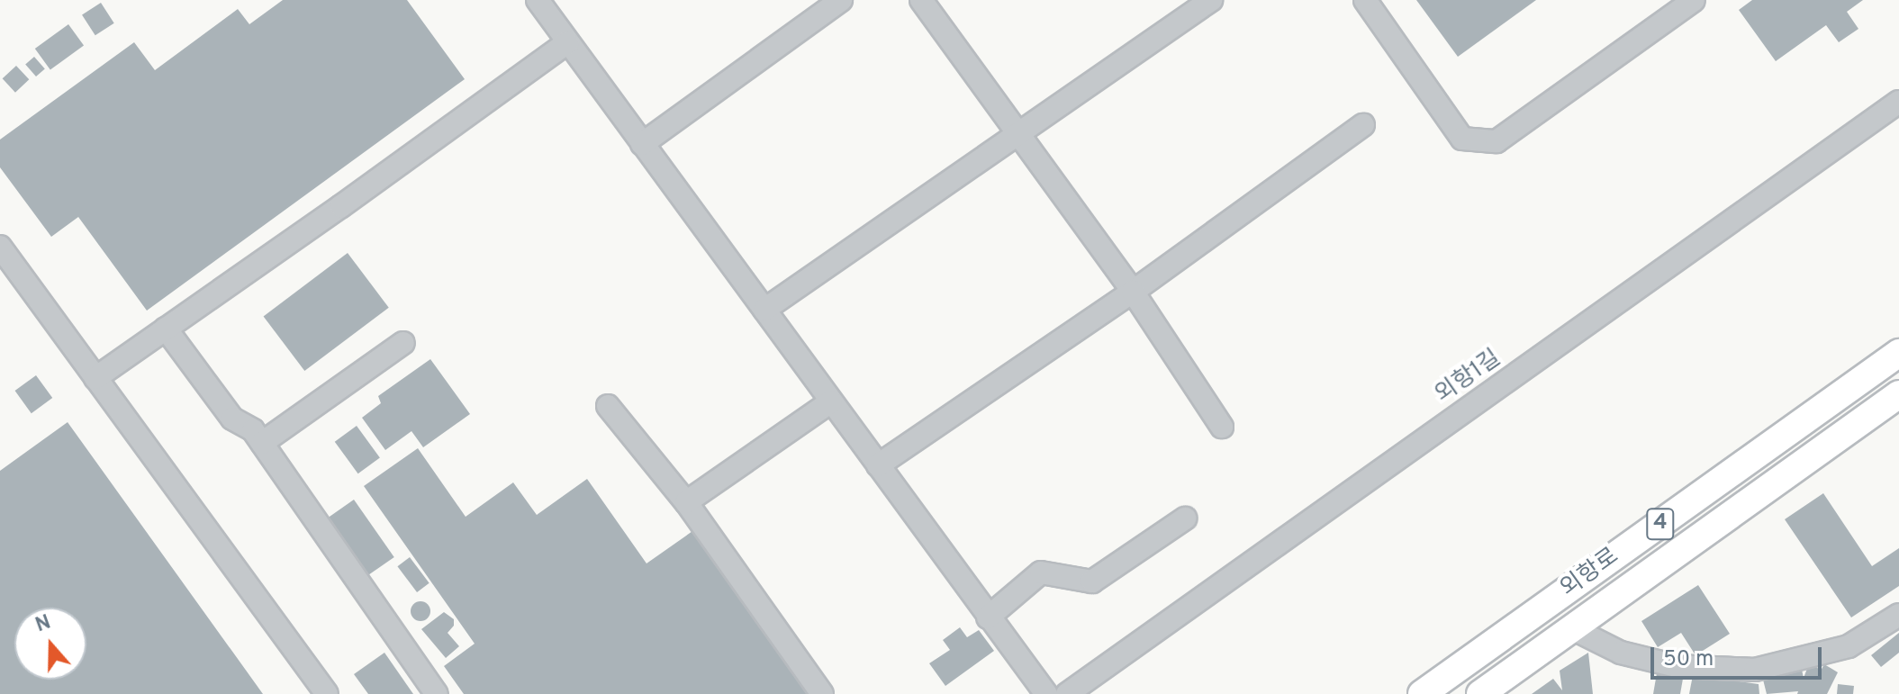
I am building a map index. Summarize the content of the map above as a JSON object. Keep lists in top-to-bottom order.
{
  "streets": {
    "main road": ["4", "외항로"],
    "lane": ["외항1길"]
  },
  "scale_bar": "50 m",
  "north": "top"
}
